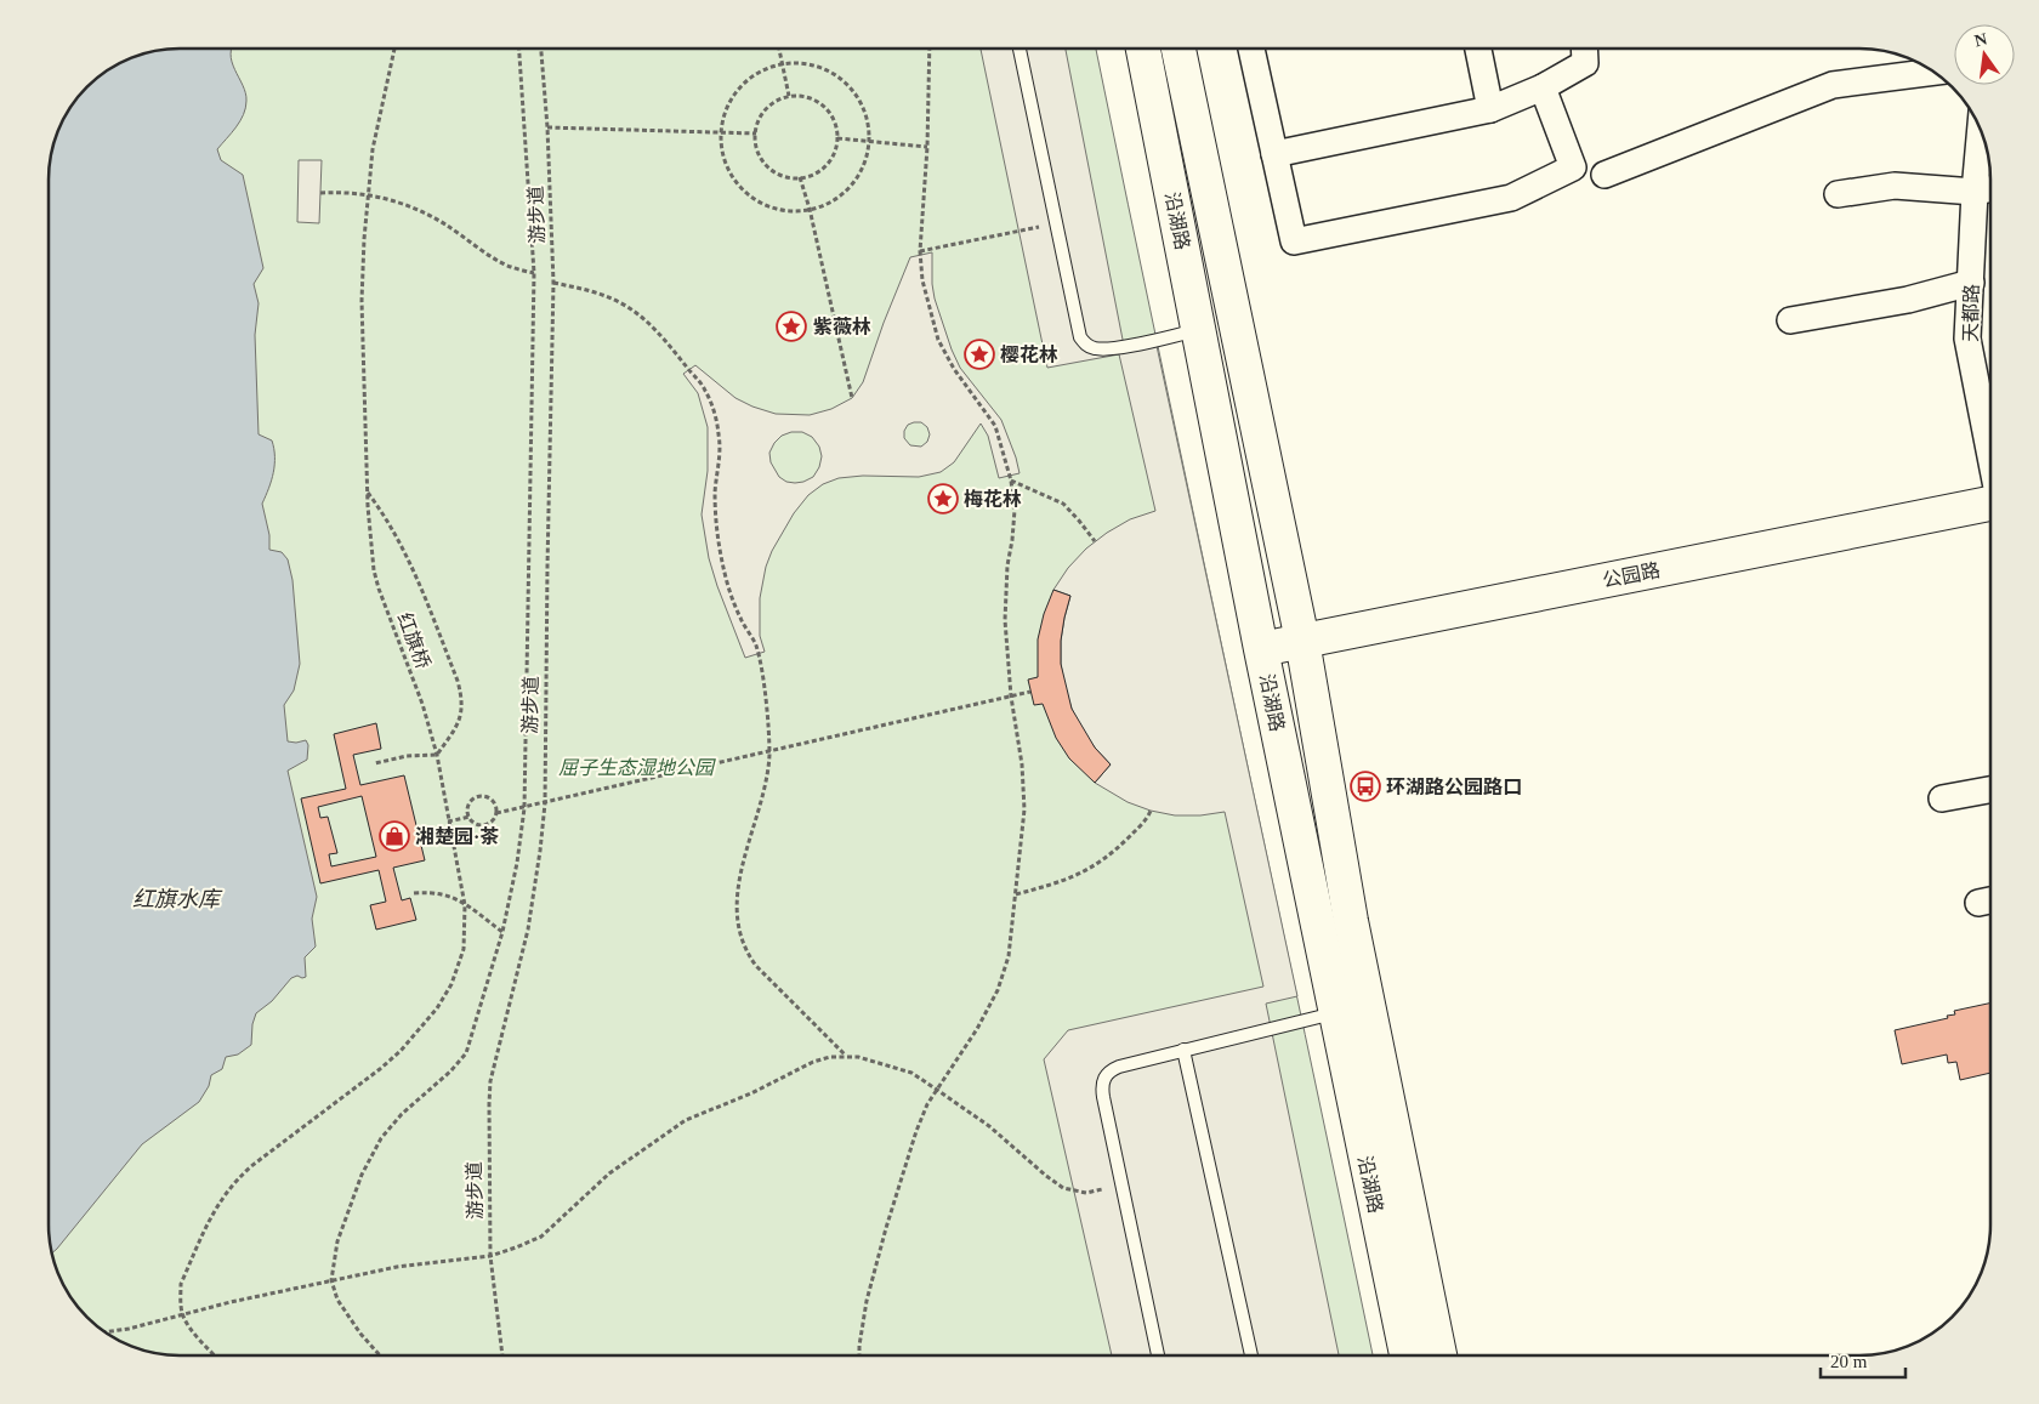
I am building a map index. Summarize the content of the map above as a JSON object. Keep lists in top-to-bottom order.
{
  "streets": {
    "main road": ["沿湖路", "公园路"],
    "street": ["天都路"],
    "path": ["游步道", "红旗桥"]
  },
  "crossings": [
    ["沿湖路", "公园路"]
  ],
  "water": ["红旗水库"],
  "parks": ["屈子生态湿地公园"],
  "places": {
    "place": ["紫薇林", "樱花林", "梅花林"],
    "bus stop": ["环湖路公园路口"],
    "shop": ["湘楚园·茶"]
  },
  "scale_bar": "20 m",
  "north": "top"
}
